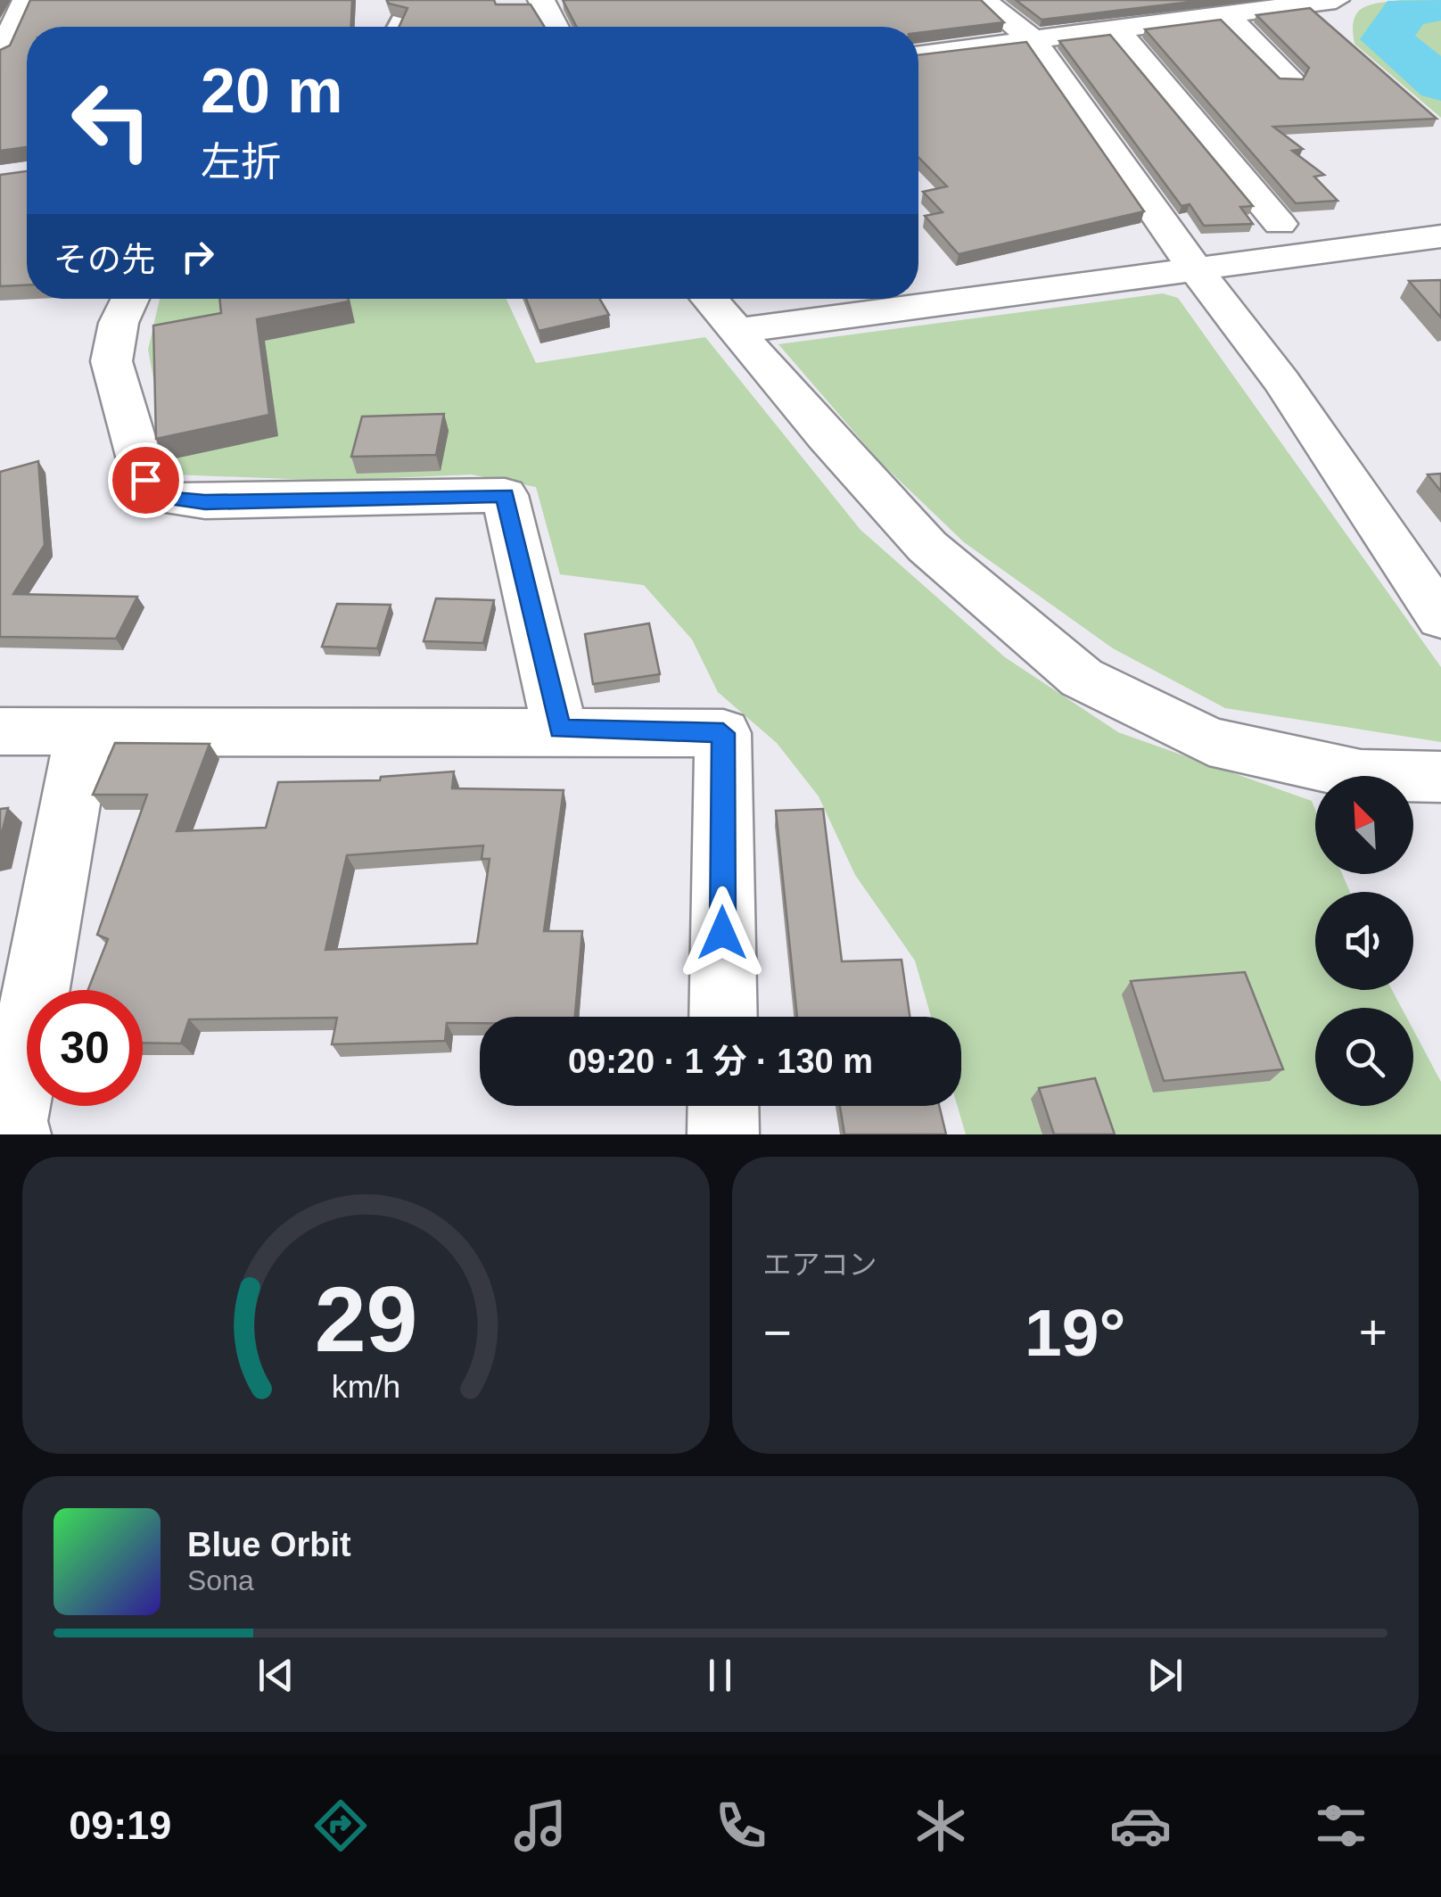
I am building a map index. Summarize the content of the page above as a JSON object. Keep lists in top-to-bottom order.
{
  "north": "top left",
  "page": {
    "turn": ["20 m", "左折"],
    "then": "その先",
    "limit": "30",
    "trip": "09:20 · 1 分 · 130 m",
    "tile": "エアコン",
    "heat": ["−", "19°", "+"],
    "song": ["Blue Orbit", "Sona"],
    "tabs": "09:19",
    "gauge": ["29", "km/h"]
  }
}
